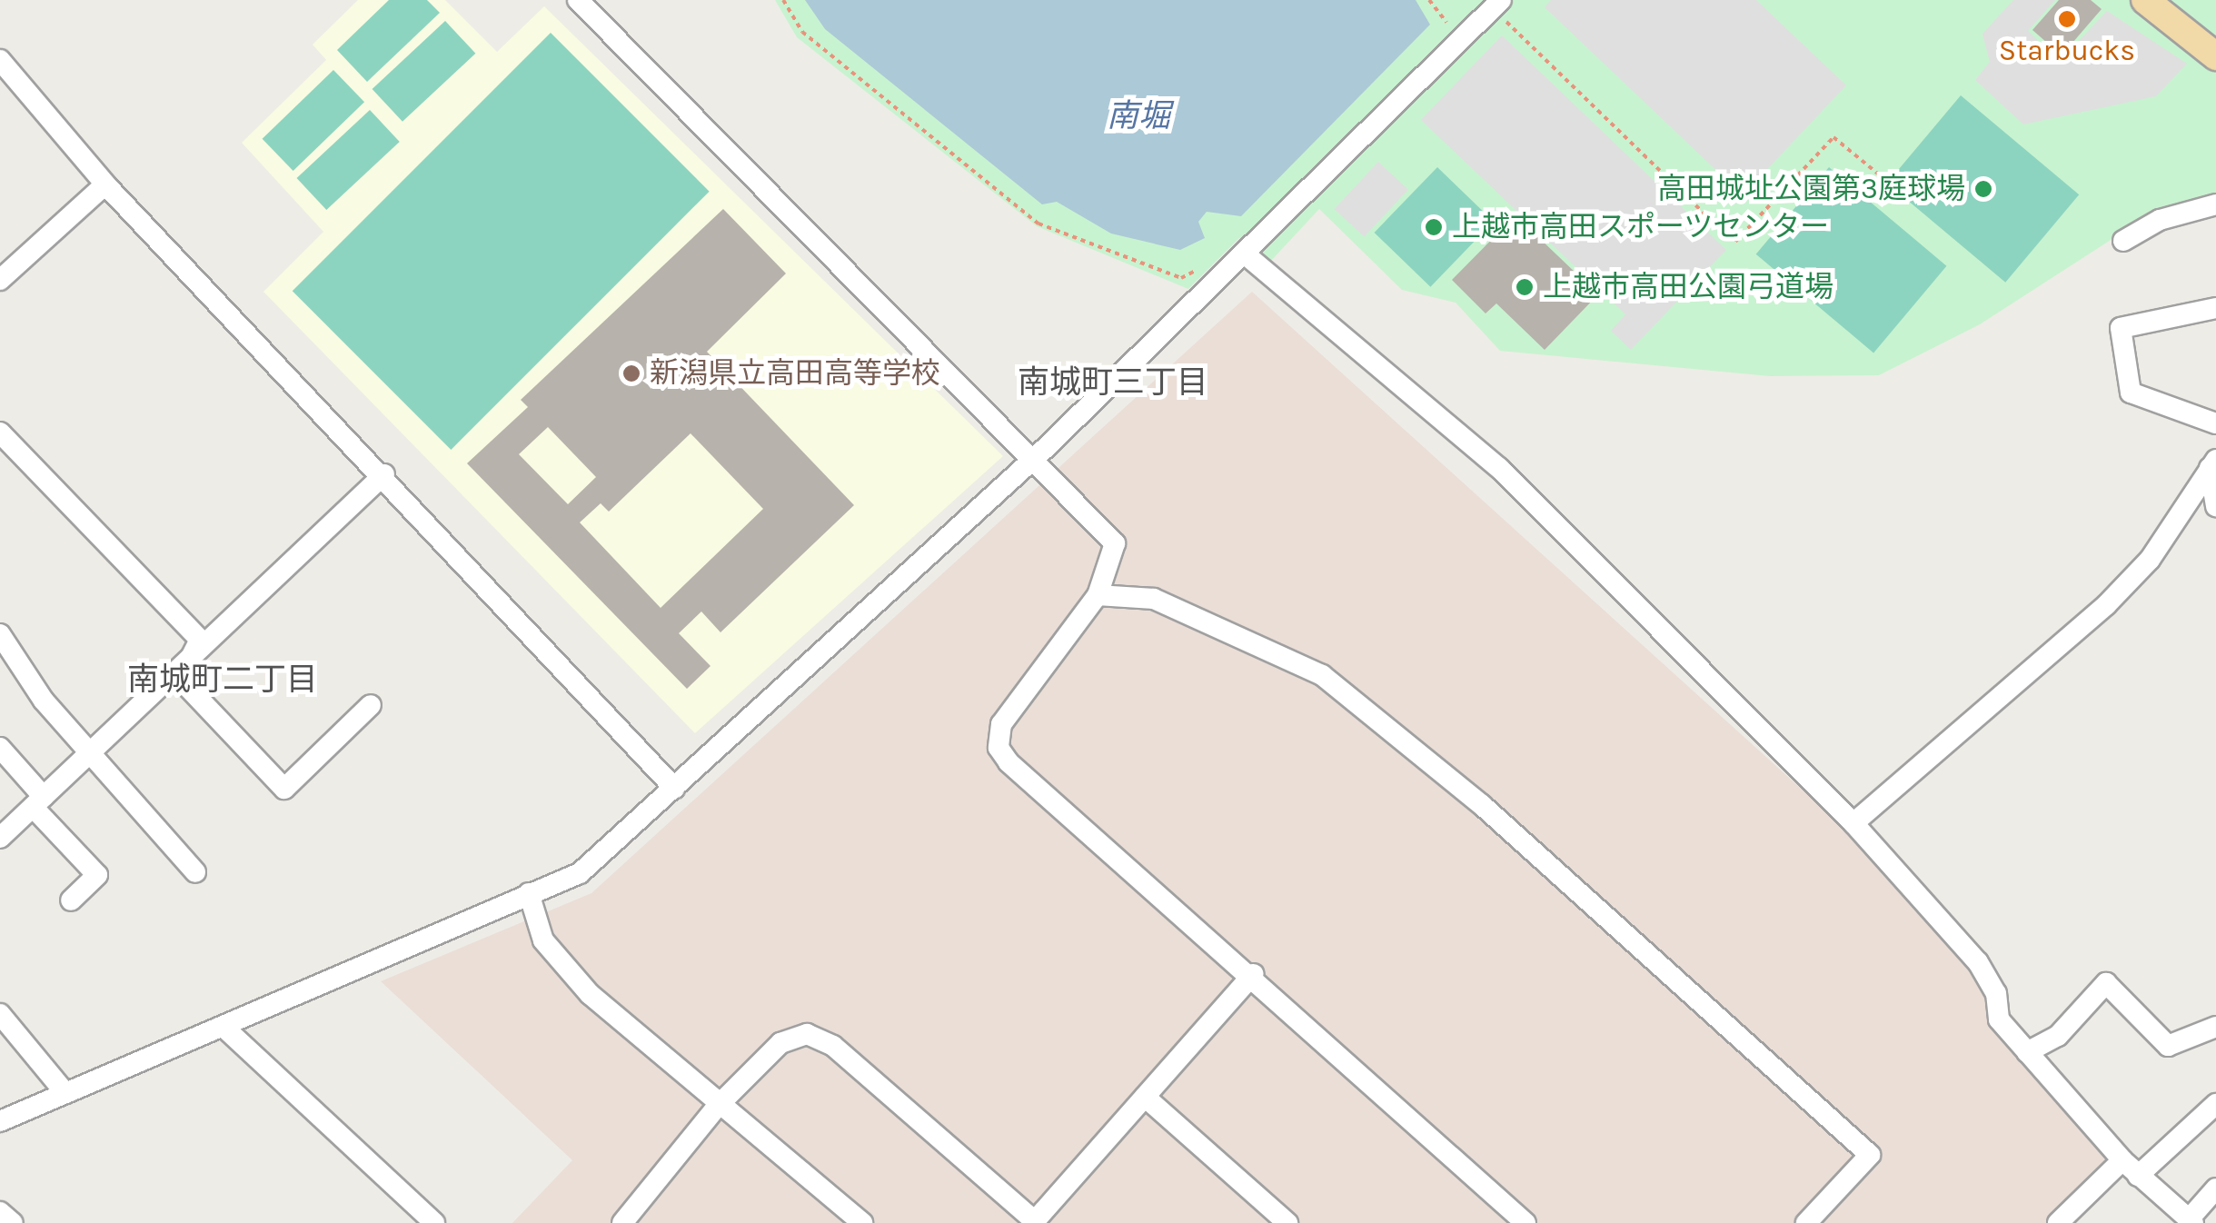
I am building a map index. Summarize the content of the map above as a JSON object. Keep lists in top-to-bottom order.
{
  "districts": ["南城町三丁目", "南城町二丁目"],
  "water": ["南堀"],
  "places": [
    "Starbucks",
    "高田城址公園第3庭球場",
    "上越市高田スポーツセンター",
    "上越市高田公園弓道場",
    "新潟県立高田高等学校"
  ]
}
